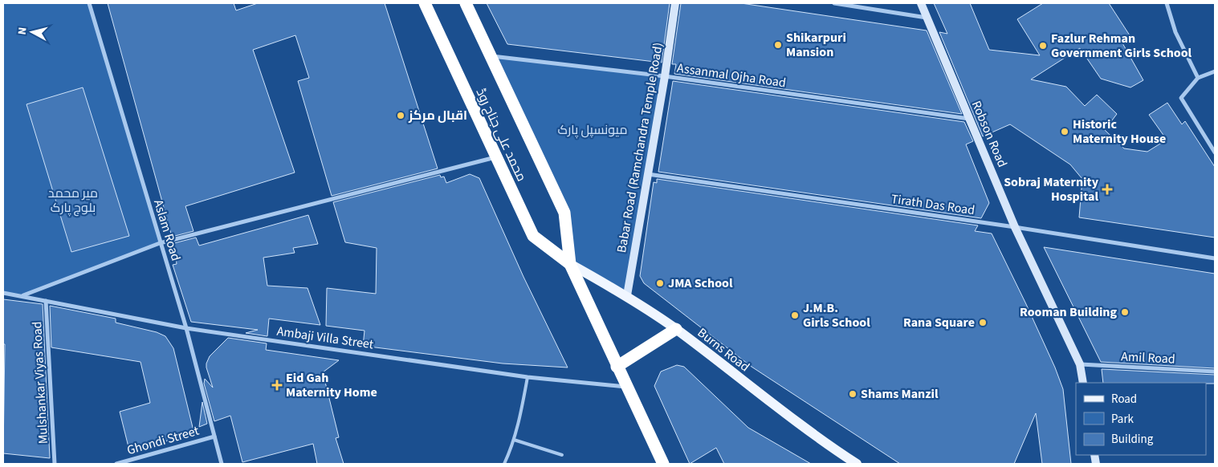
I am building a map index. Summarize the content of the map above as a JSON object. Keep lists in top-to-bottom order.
{
  "streets": {
    "highway": ["محمد علی جناح روڈ"],
    "main road": ["Robson Road", "Babar Road (Ramchandra Temple Road)", "Burns Road"],
    "street": [
      "Assanmal Ojha Road",
      "Tirath Das Road",
      "Aslam Road",
      "Ambaji Villa Street",
      "Amil Road",
      "Mulshankar Viyas Road",
      "Ghondi Street"
    ]
  },
  "crossings": [
    ["Assanmal Ojha Road", "Robson Road"],
    ["Assanmal Ojha Road", "محمد علی جناح روڈ"],
    ["Assanmal Ojha Road", "Babar Road (Ramchandra Temple Road)"],
    ["Robson Road", "Tirath Das Road"],
    ["Robson Road", "Amil Road"],
    ["محمد علی جناح روڈ", "Ambaji Villa Street"],
    ["محمد علی جناح روڈ", "Burns Road"],
    ["Babar Road (Ramchandra Temple Road)", "Tirath Das Road"],
    ["Babar Road (Ramchandra Temple Road)", "Burns Road"],
    ["Aslam Road", "Ambaji Villa Street"],
    ["Aslam Road", "Ghondi Street"],
    ["Ambaji Villa Street", "Mulshankar Viyas Road"]
  ],
  "parks": ["میونسپل پارک", "میر محمد بلوچ پارک"],
  "places": {
    "other": [
      "Shikarpuri Mansion",
      "Fazlur Rehman Government Girls School",
      "اقبال مرکز",
      "Historic Maternity House",
      "JMA School",
      "Rooman Building",
      "J.M.B. Girls School",
      "Rana Square",
      "Shams Manzil"
    ],
    "health": ["Sobraj Maternity Hospital", "Eid Gah Maternity Home"]
  },
  "legend": ["Road", "Park", "Building"],
  "north": "left"
}
